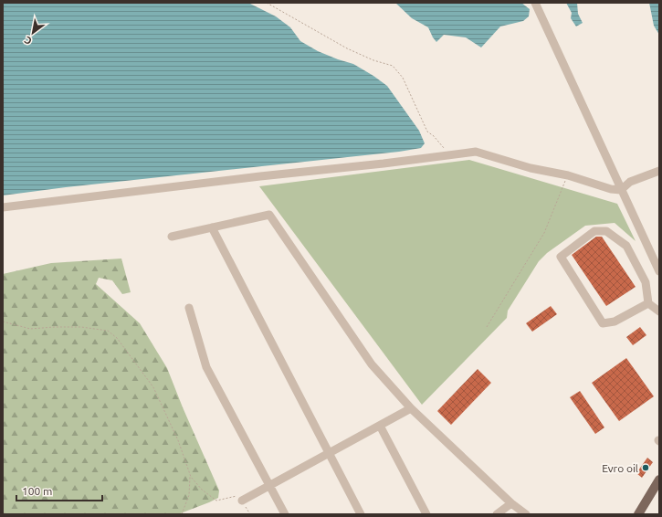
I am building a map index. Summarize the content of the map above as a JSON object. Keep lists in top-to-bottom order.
{
  "places": ["Evro oil"],
  "scale_bar": "100 m",
  "north": "bottom left"
}
